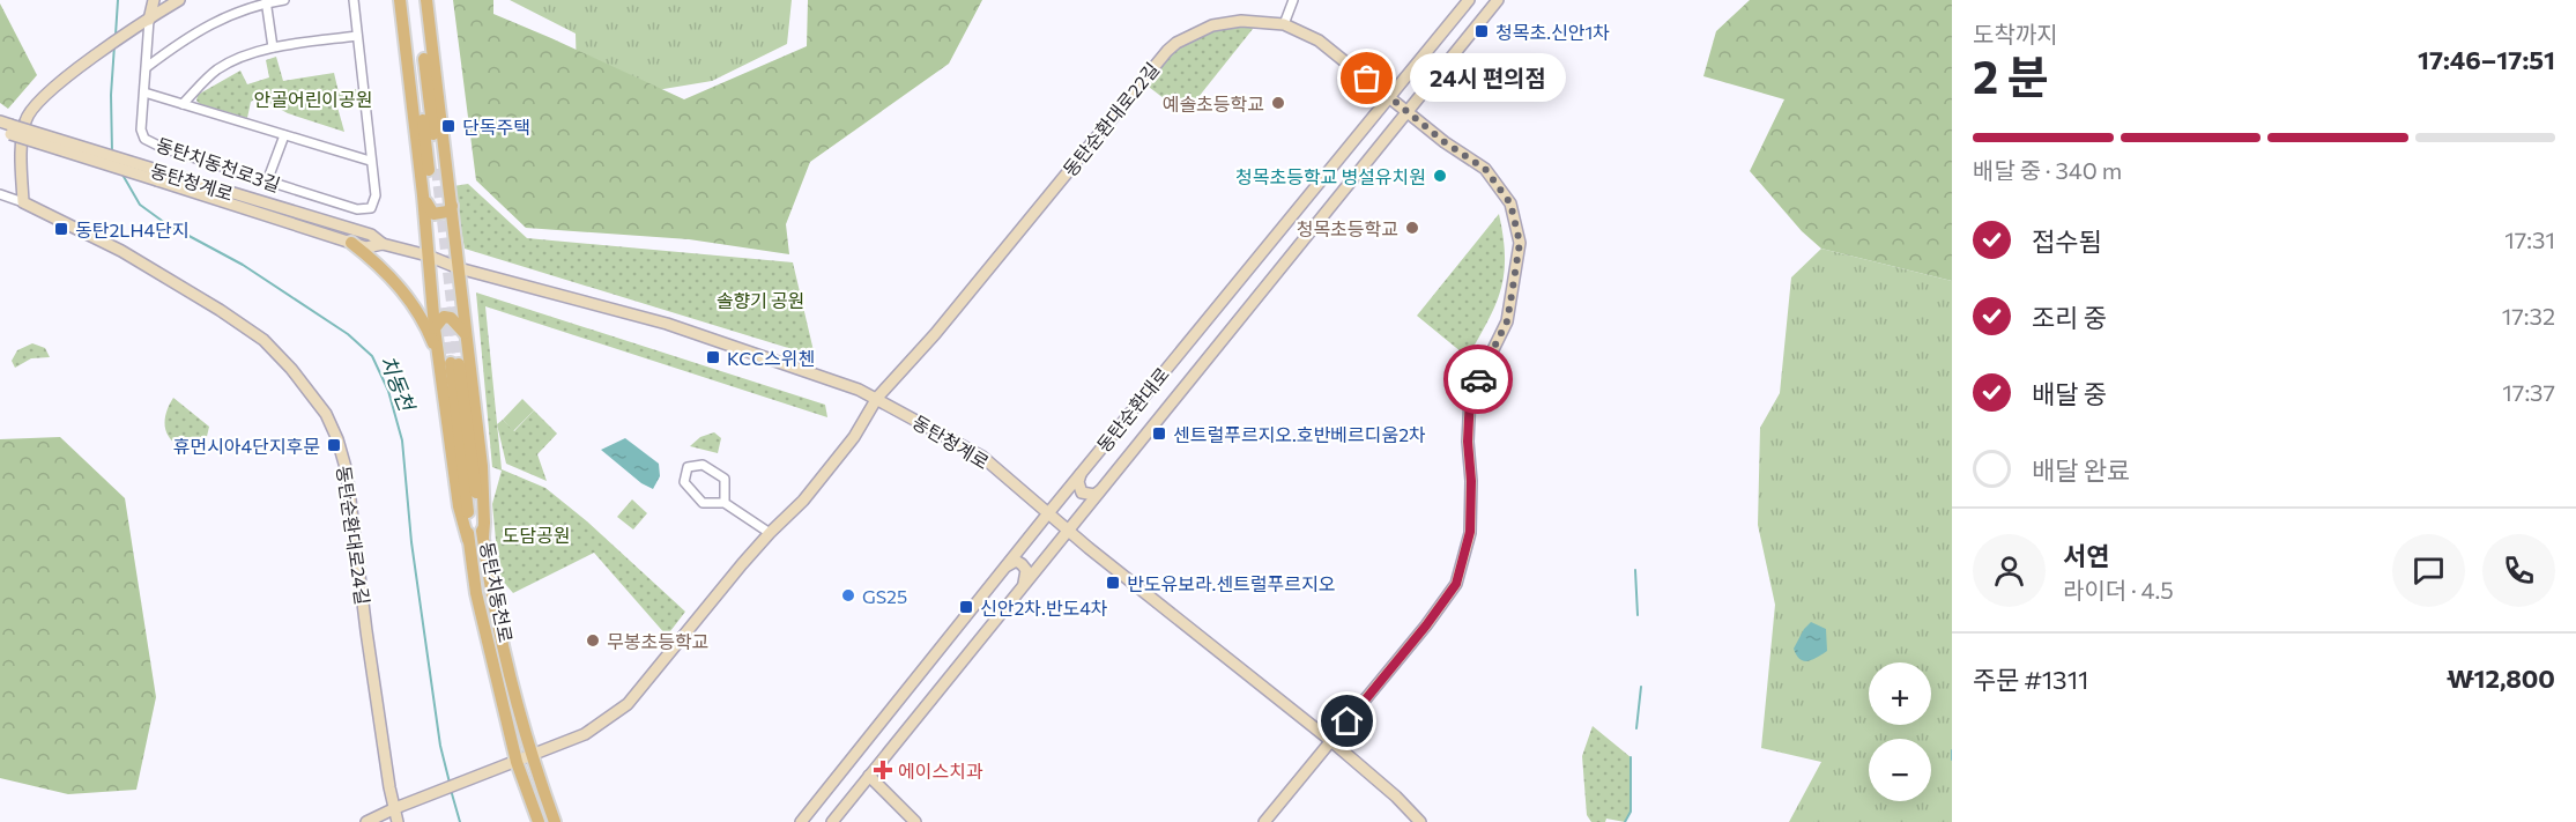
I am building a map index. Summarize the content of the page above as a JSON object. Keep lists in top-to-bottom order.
{
  "streets": {
    "main road": ["동탄치동천로"],
    "street": [
      "동탄순환대로22길",
      "동탄치동천로3길",
      "동탄청계로",
      "동탄순환대로",
      "동탄순환대로24길"
    ]
  },
  "crossings": [
    ["동탄순환대로22길", "동탄청계로"],
    ["동탄순환대로22길", "동탄순환대로"],
    ["동탄순환대로22길", "동탄치동천로"],
    ["동탄청계로", "동탄순환대로"]
  ],
  "water": ["치동천"],
  "parks": ["안골어린이공원", "솔향기 공원", "도담공원"],
  "places": {
    "transit": [
      "청목초.신안1차",
      "단독주택",
      "동탄2LH4단지",
      "KCC스위첸",
      "센트럴푸르지오.호반베르디움2차",
      "휴먼시아4단지후문",
      "반도유보라.센트럴푸르지오",
      "신안2차.반도4차"
    ],
    "other": [
      "24시 편의점",
      "예솔초등학교",
      "청목초등학교 병설유치원",
      "청목초등학교",
      "GS25",
      "무봉초등학교"
    ],
    "health": ["에이스치과"]
  },
  "page": {
    "heading": ["2 분", "도착까지", "17:46–17:51"],
    "panel": [
      "서연",
      "라이더 · 4.5",
      "주문 #1311",
      "₩12,800"
    ],
    "bubble": "24시 편의점",
    "bar": "배달 중 · 340 m",
    "list": [
      ["접수됨", "17:31"],
      ["조리 중", "17:32"],
      ["배달 중", "17:37"],
      "배달 완료"
    ],
    "map_buttons": ["+", "−"]
  }
}
